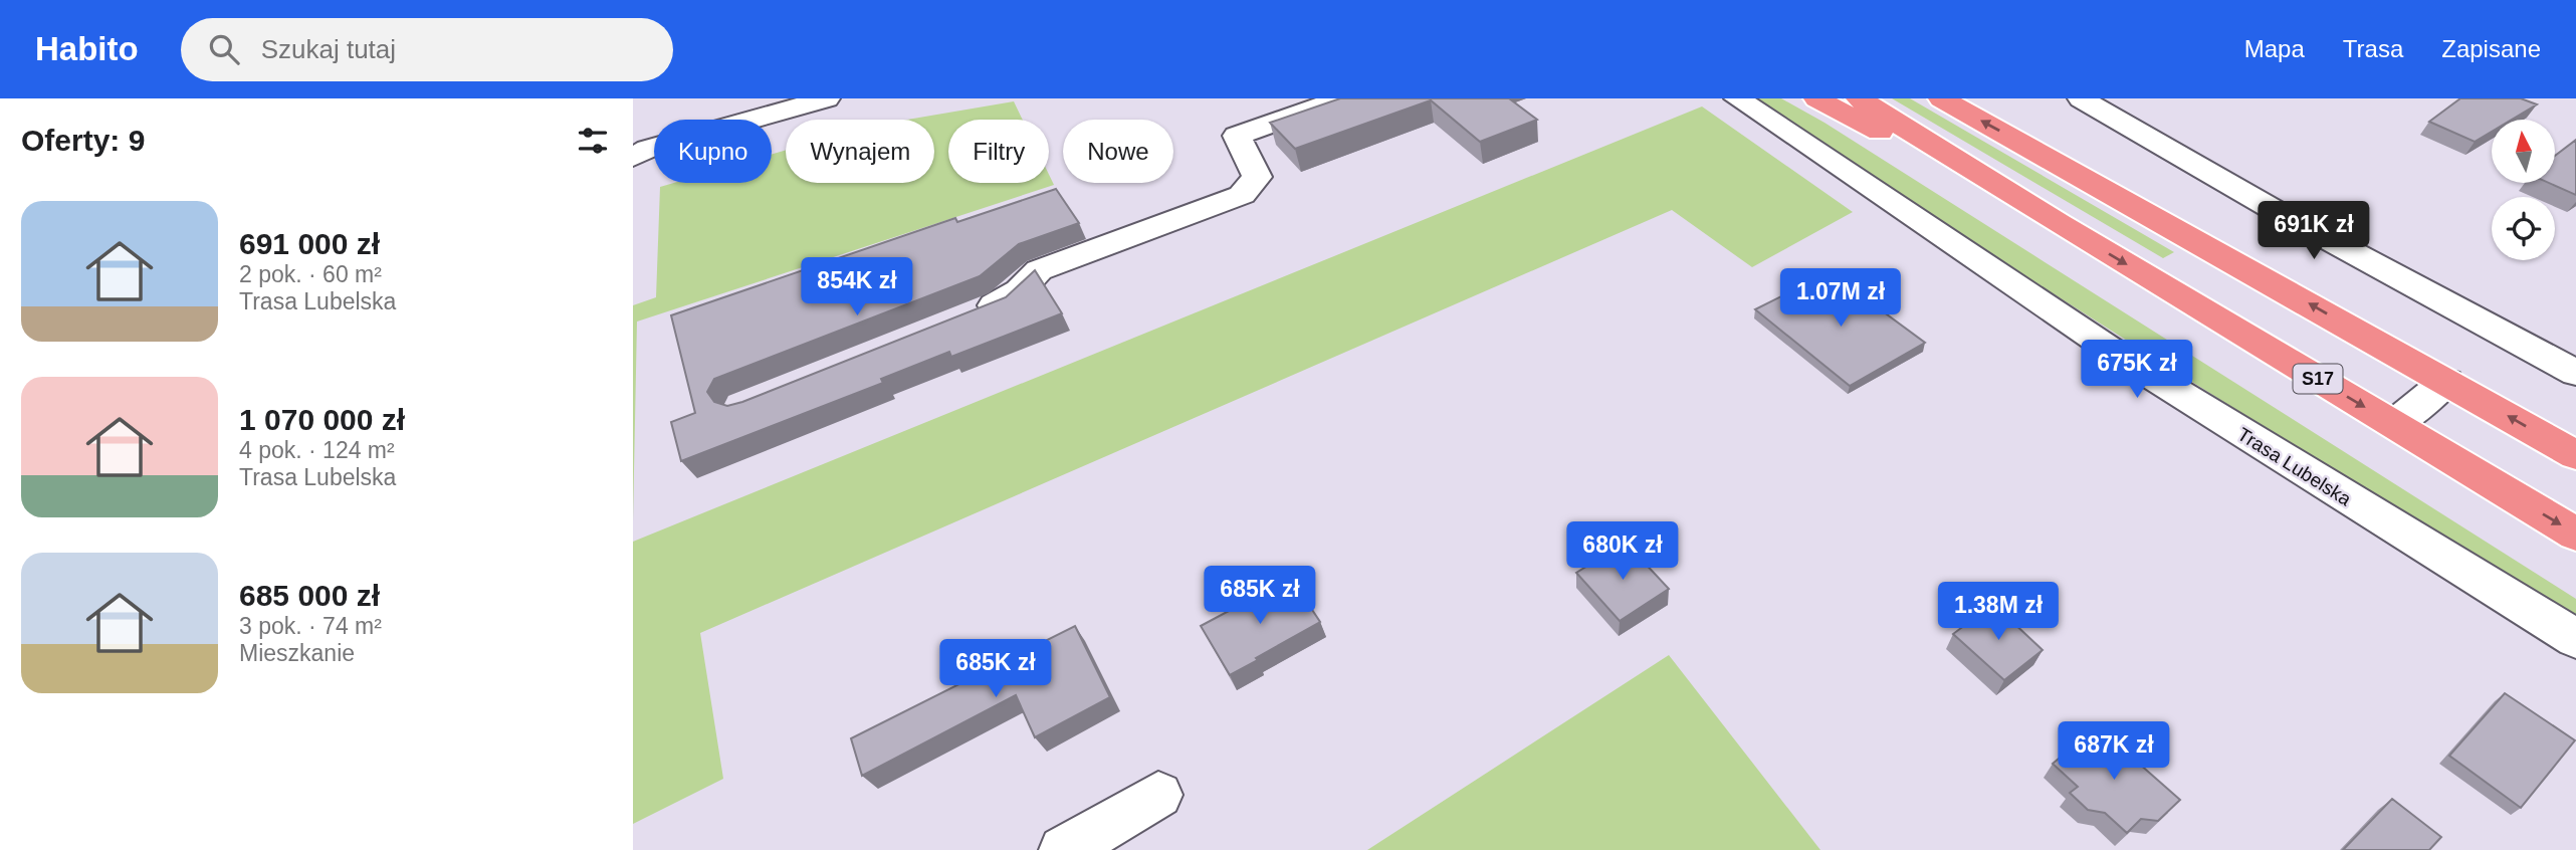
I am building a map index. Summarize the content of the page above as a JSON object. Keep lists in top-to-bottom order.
{
  "streets": {
    "highway": ["S17"],
    "street": ["Trasa Lubelska"]
  },
  "north": "top",
  "page": {
    "header": "Habito",
    "search": "Szukaj tutaj",
    "nav": ["Mapa", "Trasa", "Zapisane"],
    "heading": "Oferty: 9",
    "chip": [
      "Kupno",
      "Wynajem",
      "Filtry",
      "Nowe"
    ],
    "list": [
      {
        "name": "691 000 zł",
        "note": "2 pok. · 60 m² · Trasa Lubelska"
      },
      {
        "name": "1 070 000 zł",
        "note": "4 pok. · 124 m² · Trasa Lubelska"
      },
      {
        "name": "685 000 zł",
        "note": "3 pok. · 74 m² · Mieszkanie"
      }
    ],
    "price": [
      "691K zł",
      "854K zł",
      "1.07M zł",
      "675K zł",
      "680K zł",
      "685K zł",
      "1.38M zł",
      "685K zł",
      "687K zł"
    ]
  }
}
